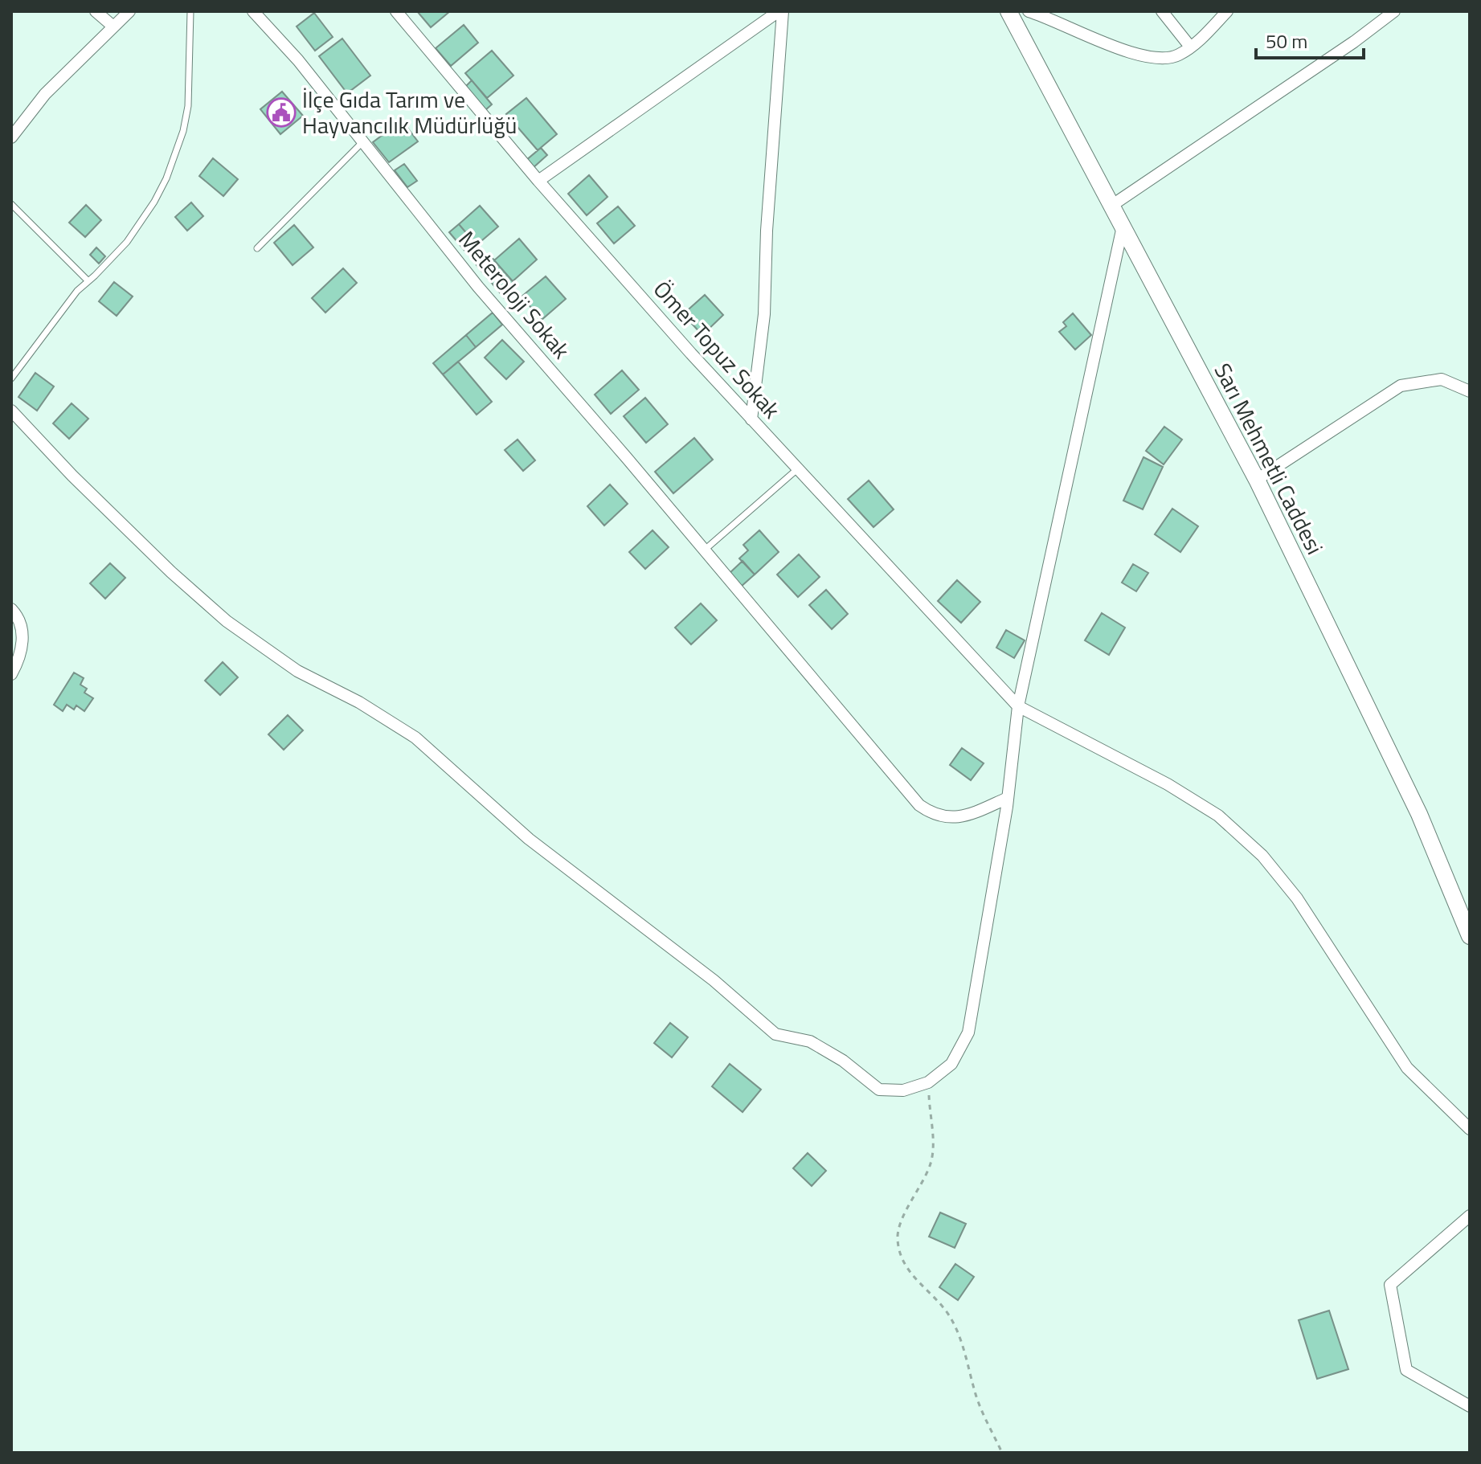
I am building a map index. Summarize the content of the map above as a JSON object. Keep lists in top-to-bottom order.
{
  "streets": {
    "street": ["Meteroloji Sokak", "Ömer Topuz Sokak", "Sarı Mehmetli Caddesi"]
  },
  "places": {
    "public building": ["İlçe Gıda Tarım ve Hayvancılık Müdürlüğü"]
  },
  "scale_bar": "50 m"
}
